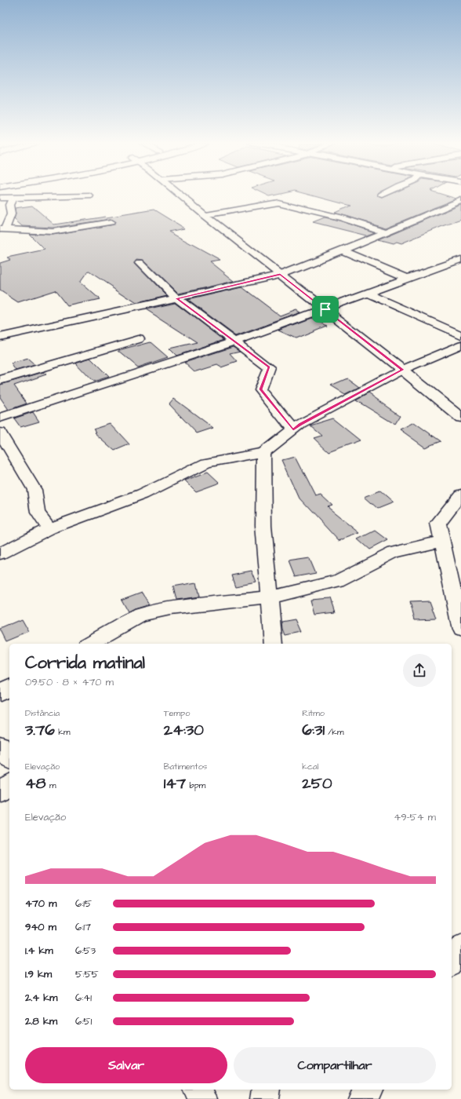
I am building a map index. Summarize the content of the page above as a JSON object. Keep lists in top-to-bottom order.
{
  "page": {
    "heading": ["Corrida matinal", "09:50 · 8 × 470 m"],
    "stats": [
      ["Distância", "3.76 km"],
      ["Tempo", "24:30"],
      ["Ritmo", "6:31 /km"],
      ["Elevação", "48 m"],
      ["Batimentos", "147 bpm"],
      ["kcal", "250"]
    ],
    "chart": ["Elevação", "49–54 m"],
    "list": [
      {
        "name": "470 m",
        "note": "6:15"
      },
      {
        "name": "940 m",
        "note": "6:17"
      },
      {
        "name": "1.4 km",
        "note": "6:53"
      },
      {
        "name": "1.9 km",
        "note": "5:55"
      },
      {
        "name": "2.4 km",
        "note": "6:41"
      },
      {
        "name": "2.8 km",
        "note": "6:51"
      }
    ],
    "buttons": ["Salvar", "Compartilhar"]
  }
}
